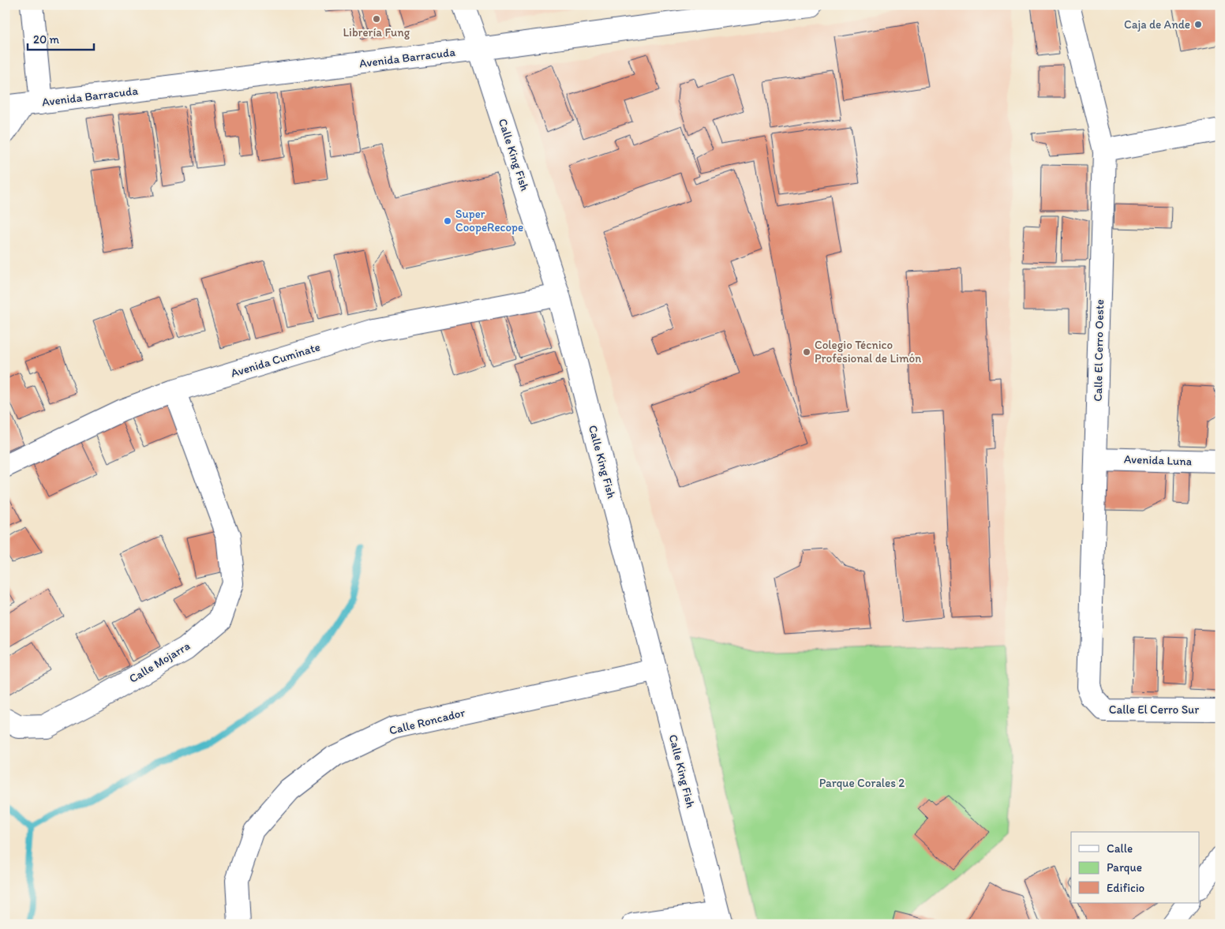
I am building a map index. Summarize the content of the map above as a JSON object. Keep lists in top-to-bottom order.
{
  "streets": {
    "street": [
      "Avenida Barracuda",
      "Calle King Fish",
      "Calle El Cerro Oeste",
      "Avenida Cuminate",
      "Avenida Luna",
      "Calle Mojarra",
      "Calle El Cerro Sur",
      "Calle Roncador"
    ]
  },
  "crossings": [
    ["Avenida Barracuda", "Calle King Fish"],
    ["Calle King Fish", "Avenida Cuminate"],
    ["Calle King Fish", "Calle Roncador"],
    ["Calle El Cerro Oeste", "Avenida Luna"],
    ["Calle El Cerro Oeste", "Calle El Cerro Sur"],
    ["Avenida Cuminate", "Calle Mojarra"]
  ],
  "parks": ["Parque Corales 2"],
  "places": [
    "Librería Fung",
    "Caja de Ande",
    "Super CoopeRecope",
    "Colegio Técnico Profesional de Limón"
  ],
  "legend": ["Calle", "Parque", "Edificio"],
  "scale_bar": "20 m"
}
